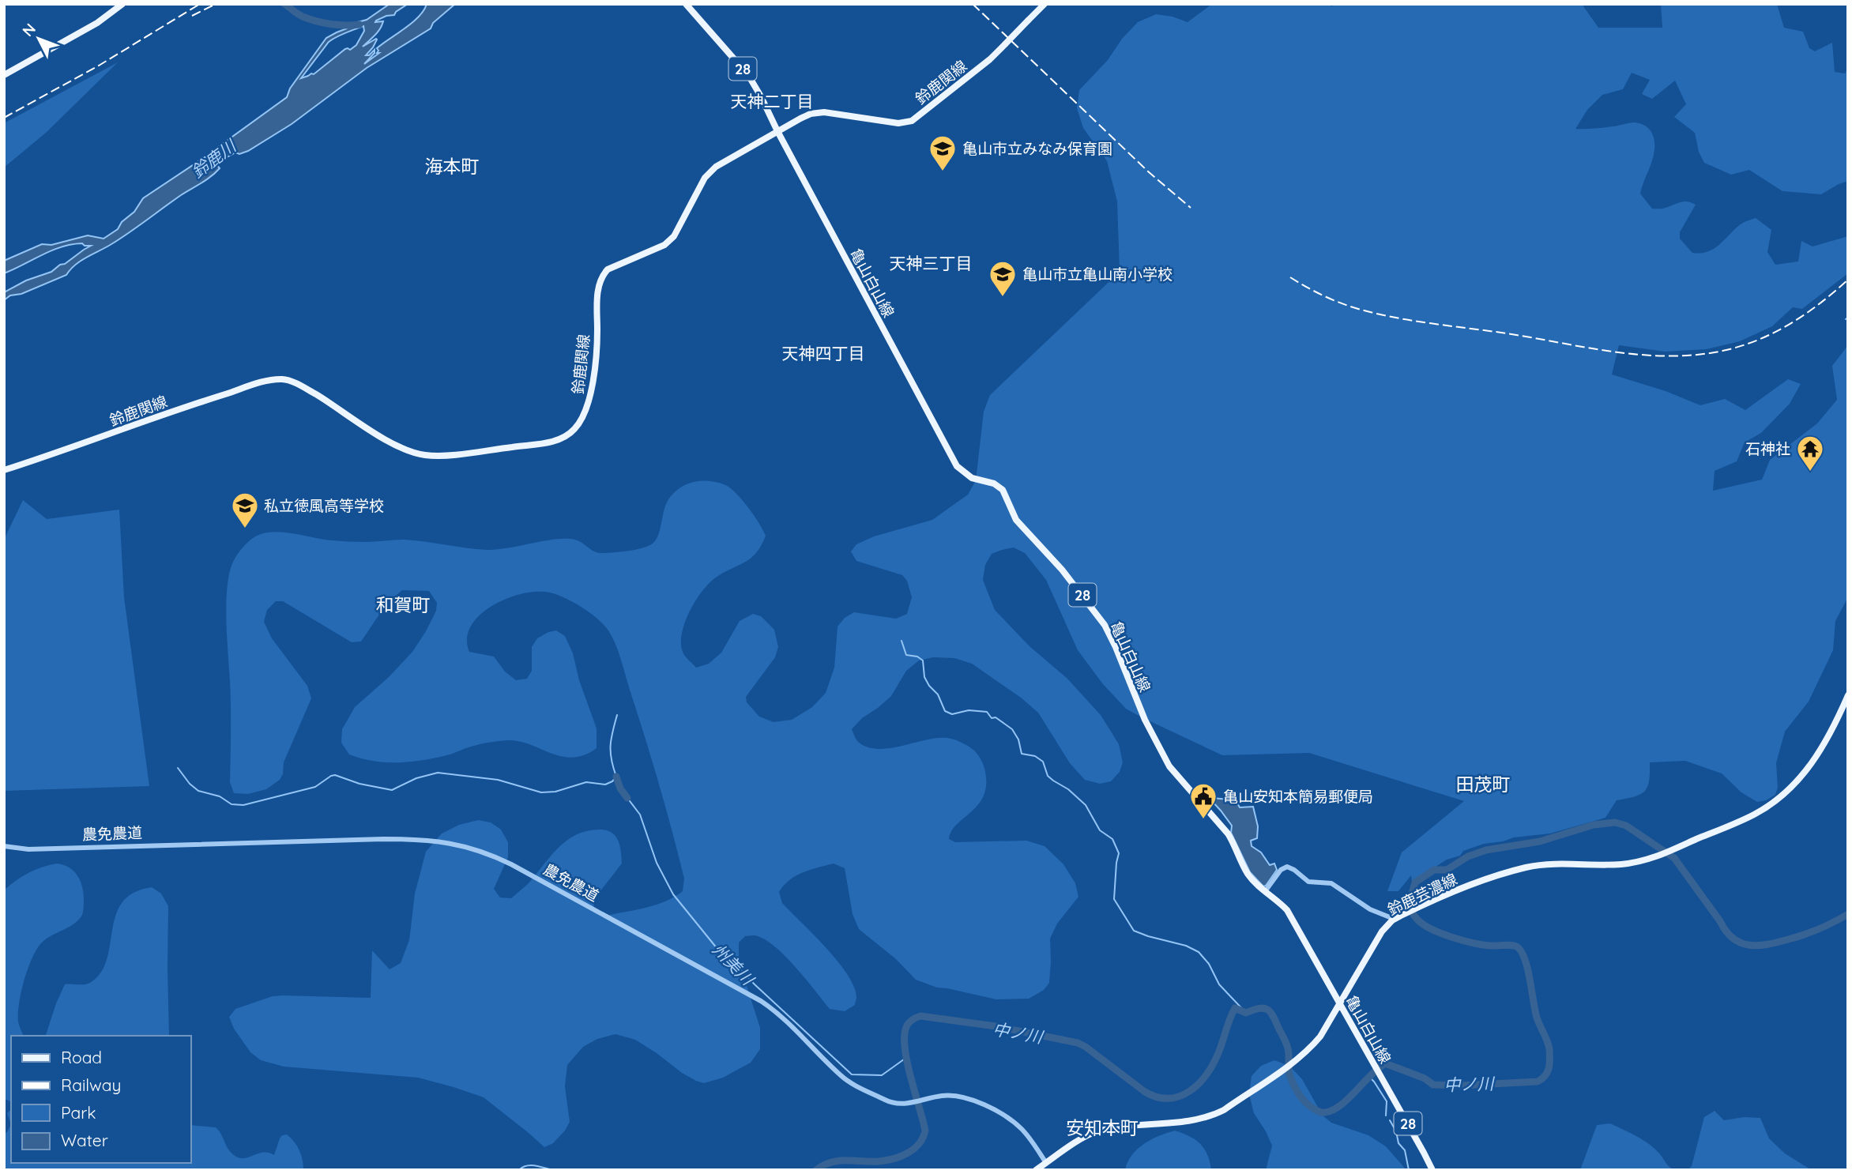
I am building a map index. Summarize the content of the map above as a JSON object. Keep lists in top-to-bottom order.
{
  "streets": {
    "main road": [
      "28",
      "鈴鹿関線",
      "亀山白山線",
      "鈴鹿芸濃線"
    ],
    "street": ["農免農道"]
  },
  "crossings": [
    ["鈴鹿関線", "亀山白山線"],
    ["亀山白山線", "鈴鹿芸濃線"],
    ["農免農道", "鈴鹿芸濃線"]
  ],
  "districts": [
    "天神二丁目",
    "海本町",
    "天神三丁目",
    "天神四丁目",
    "和賀町",
    "田茂町",
    "安知本町"
  ],
  "water": ["鈴鹿川", "州美川", "中ノ川"],
  "places": {
    "school or university": ["亀山市立みなみ保育園", "亀山市立亀山南小学校", "私立徳風高等学校"],
    "temple": ["石神社"],
    "public building": ["亀山安知本簡易郵便局"]
  },
  "legend": [
    "Road",
    "Railway",
    "Park",
    "Water"
  ],
  "north": "top left"
}
